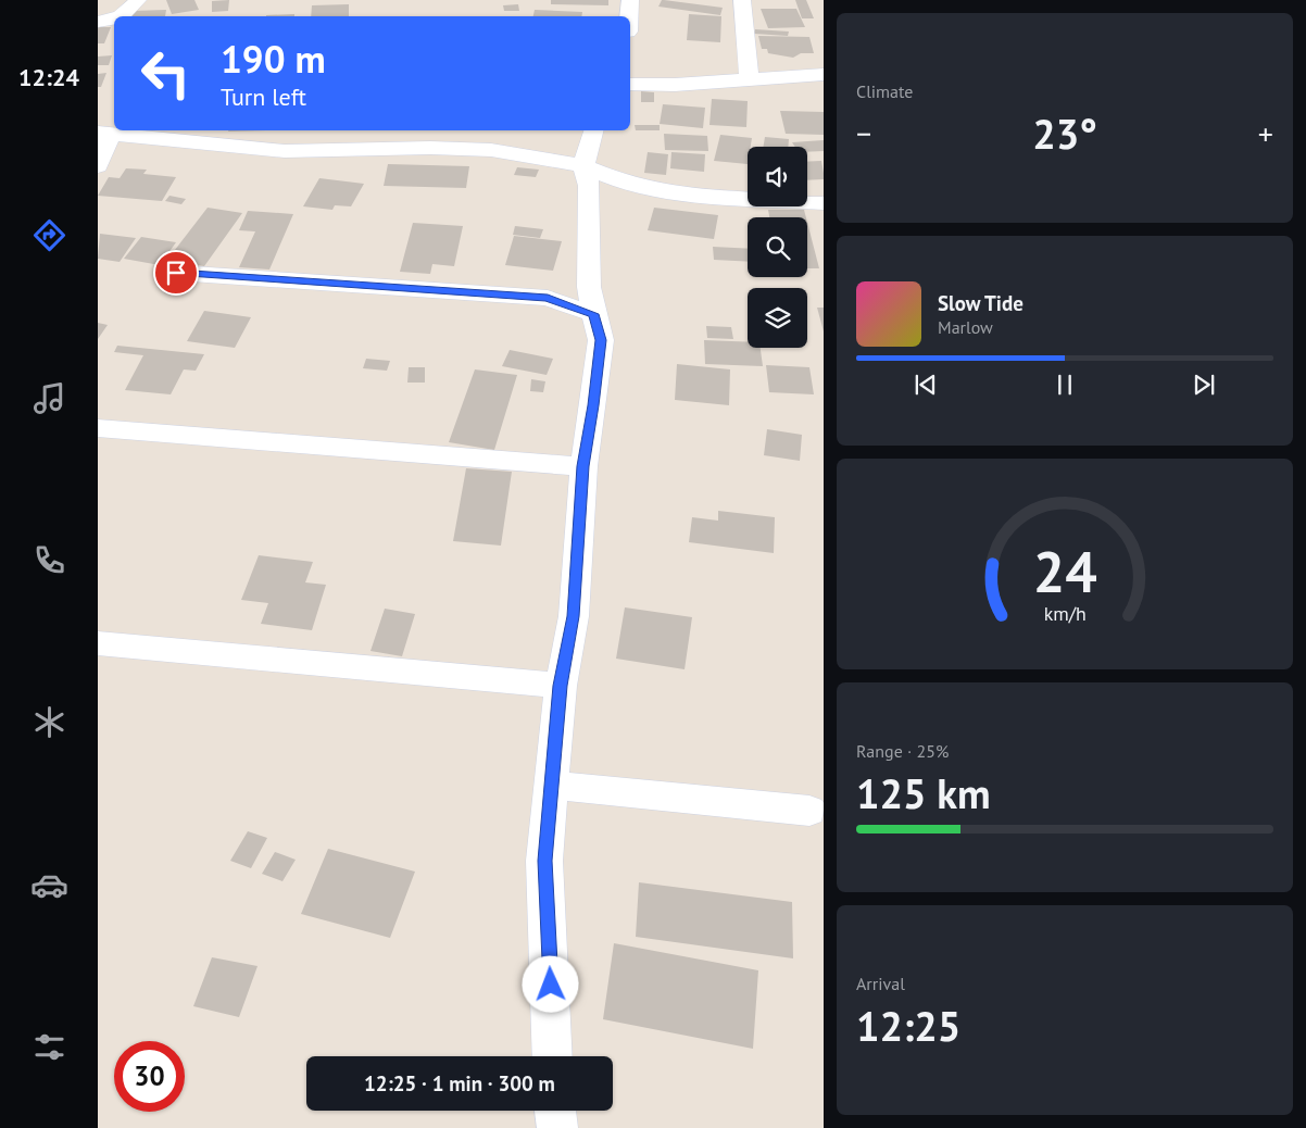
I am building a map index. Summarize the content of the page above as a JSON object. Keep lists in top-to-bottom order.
{
  "page": {
    "tabs": "12:24",
    "tile": [
      "Climate",
      ["Range · 25%", "125 km"],
      ["Arrival", "12:25"]
    ],
    "turn": ["190 m", "Turn left"],
    "heat": ["−", "23°", "+"],
    "song": ["Slow Tide", "Marlow"],
    "limit": "30",
    "trip": "12:25 · 1 min · 300 m",
    "gauge": ["24", "km/h"]
  }
}
